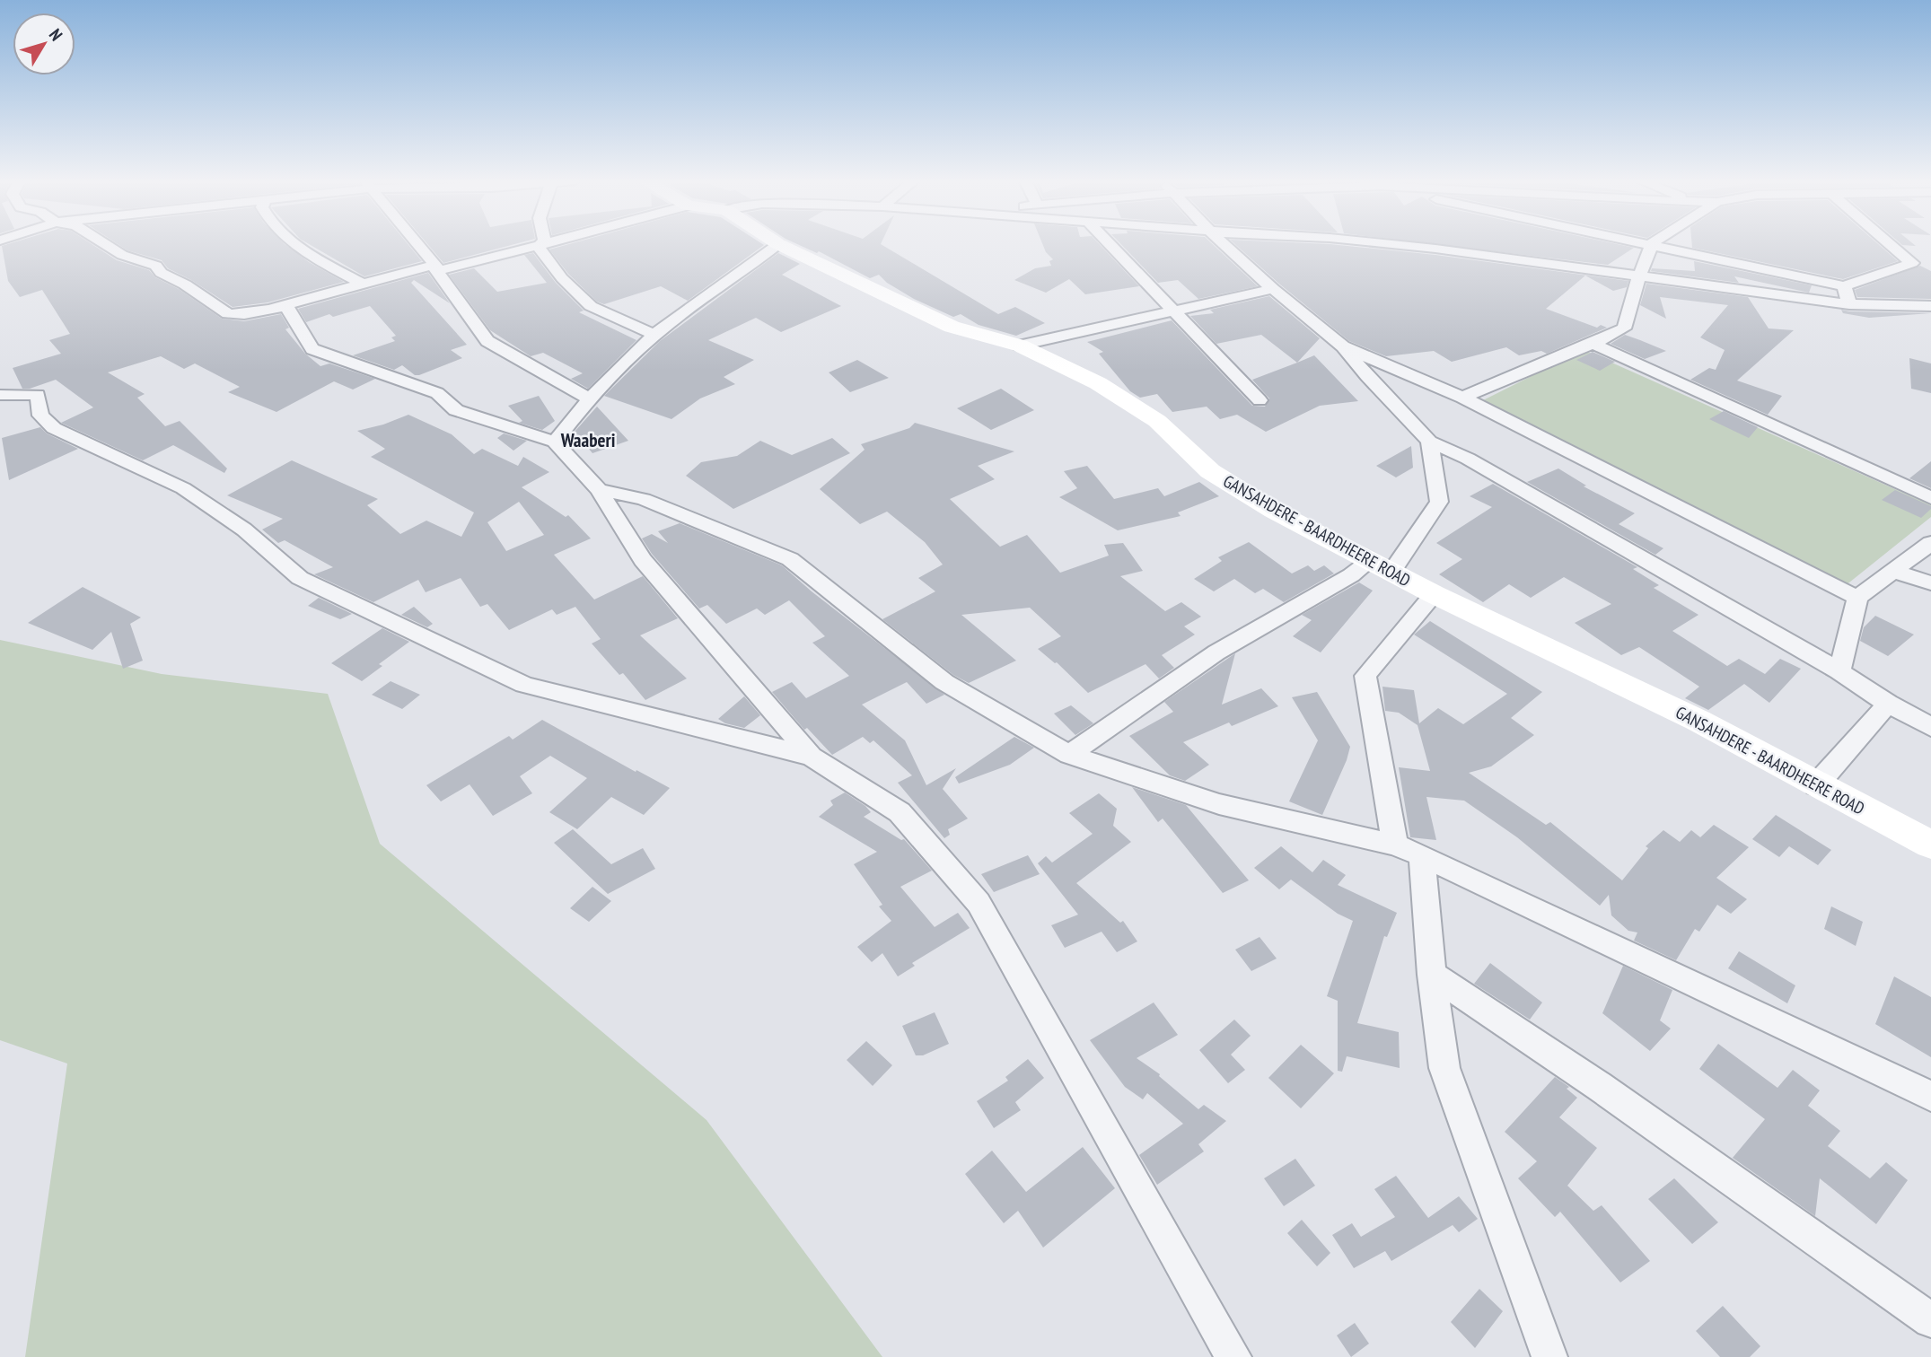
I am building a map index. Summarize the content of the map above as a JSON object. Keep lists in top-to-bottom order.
{
  "streets": {
    "main road": ["GANSAHDERE - BAARDHEERE ROAD"]
  },
  "districts": ["Waaberi"],
  "north": "top right"
}
